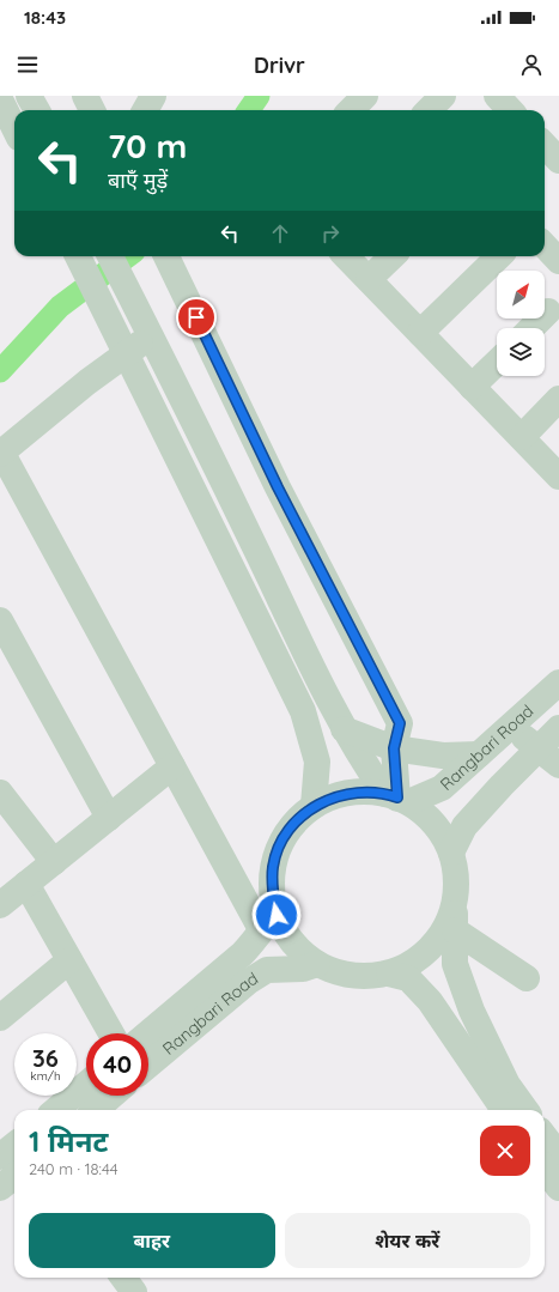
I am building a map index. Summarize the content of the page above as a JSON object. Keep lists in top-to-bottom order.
{
  "streets": {
    "street": ["Rangbari Road"]
  },
  "north": "top right",
  "page": {
    "status": "18:43",
    "header": "Drivr",
    "turn": ["70 m", "बाएँ मुड़ें"],
    "speed": "36 km/h",
    "limit": "40",
    "heading": ["1 मिनट", "240 m · 18:44"],
    "buttons": ["बाहर", "शेयर करें"]
  }
}
